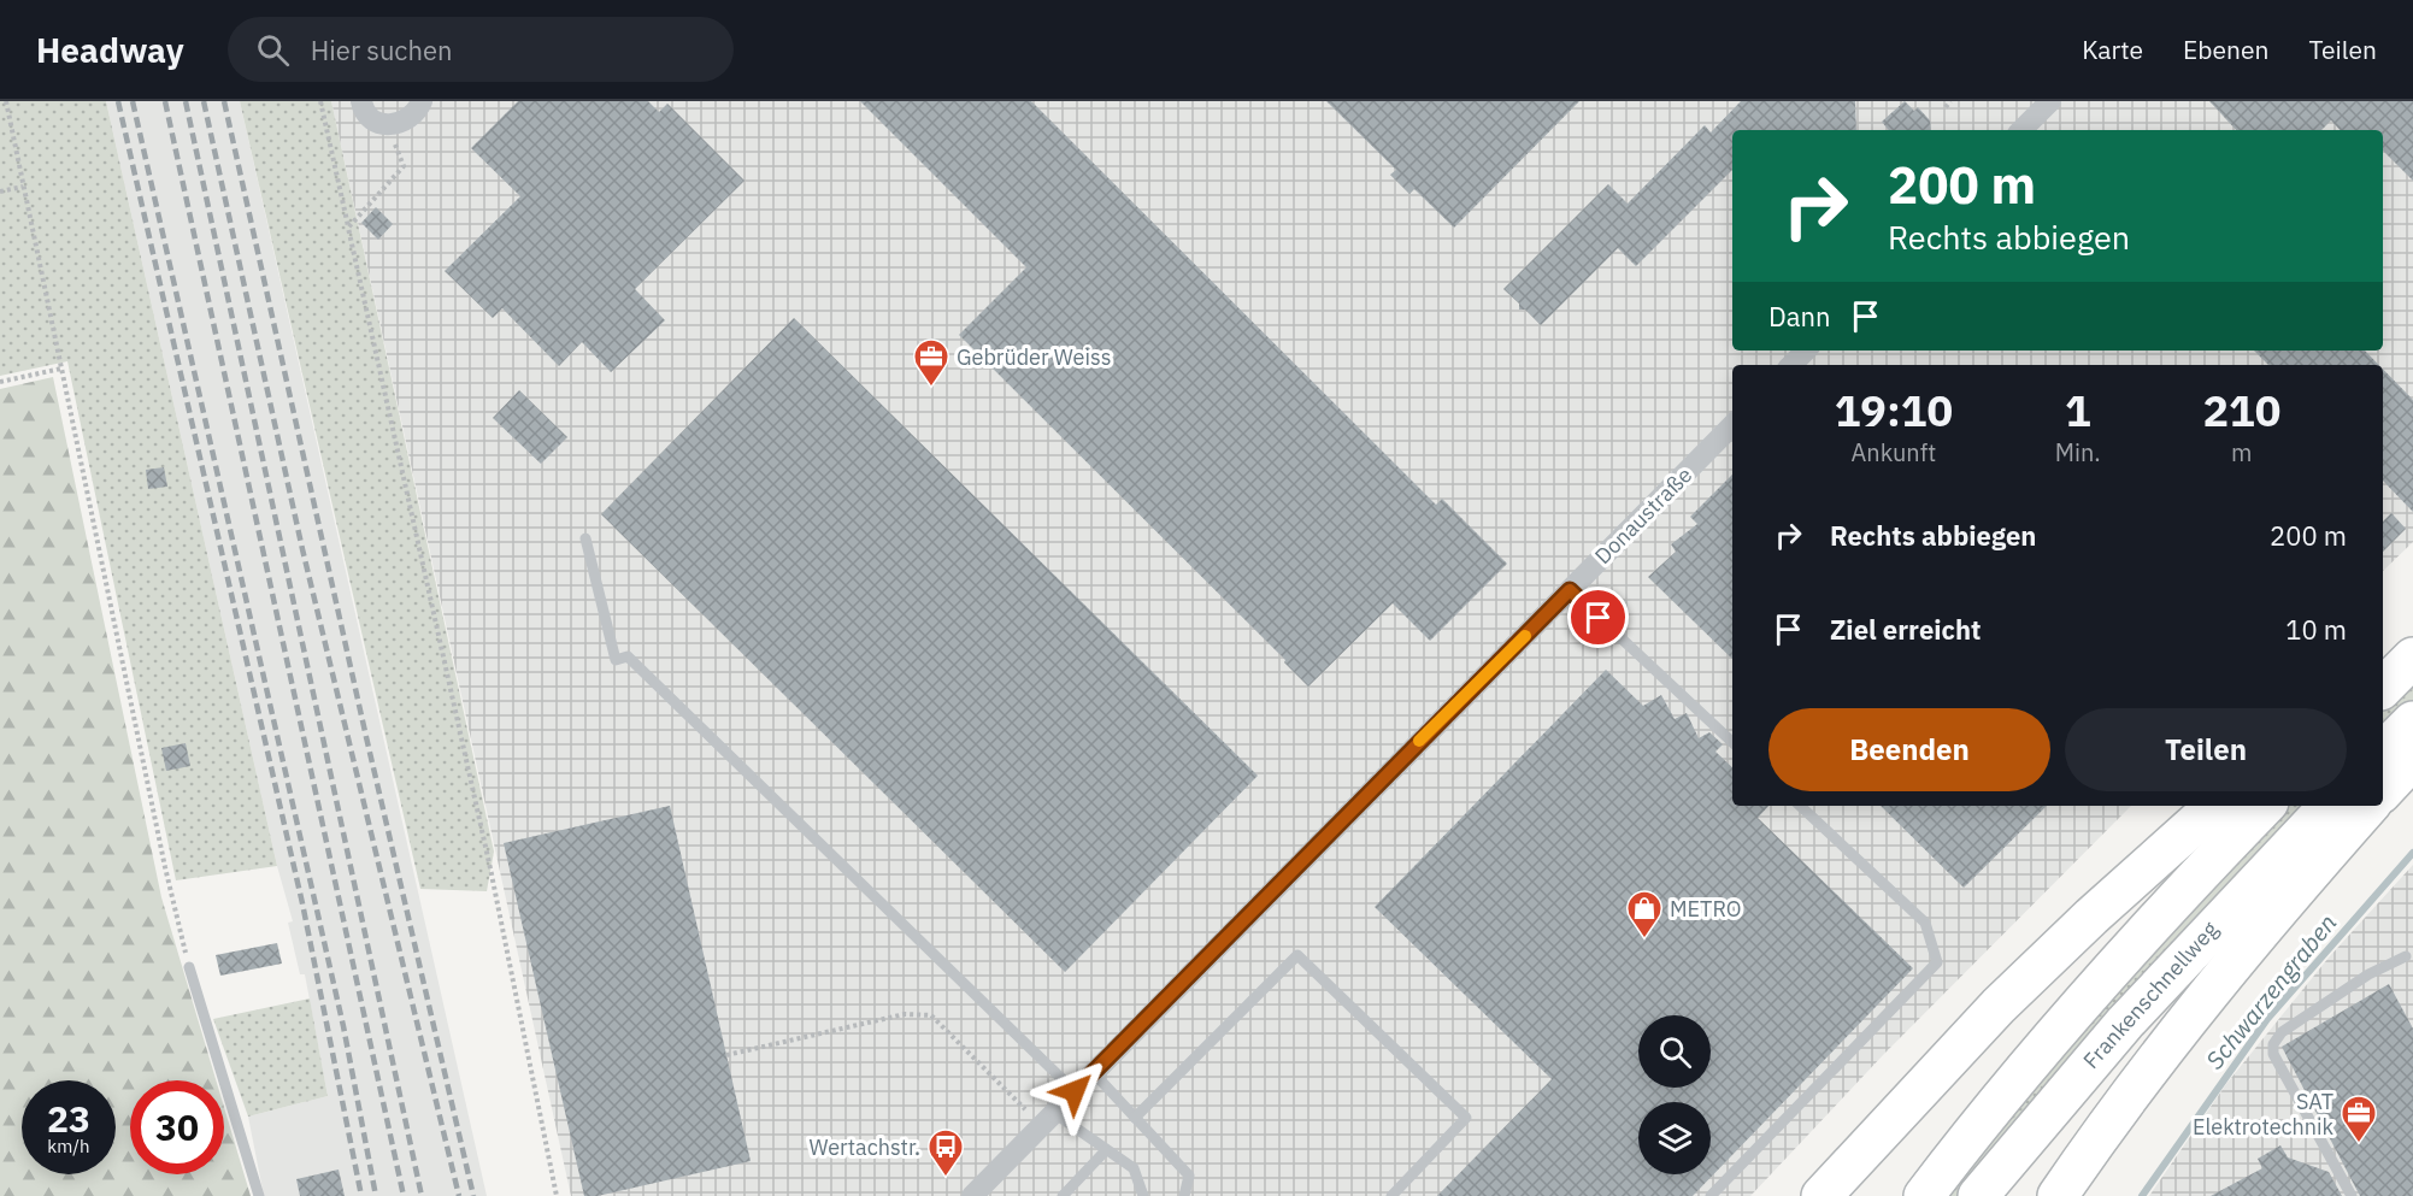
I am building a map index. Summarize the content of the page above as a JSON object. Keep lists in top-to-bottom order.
{
  "streets": {
    "highway": ["Frankenschnellweg"],
    "street": ["Donaustraße"]
  },
  "water": ["Schwarzengraben"],
  "places": {
    "office": ["Gebrüder Weiss", "SAT Elektrotechnik"],
    "shop": ["METRO"],
    "bus stop": ["Wertachstr."]
  },
  "page": {
    "header": "Headway",
    "search": "Hier suchen",
    "nav": ["Karte", "Ebenen", "Teilen"],
    "turn": ["200 m", "Rechts abbiegen"],
    "then": "Dann",
    "eta": [
      "19:10",
      "Ankunft",
      "1",
      "Min.",
      "210",
      "m"
    ],
    "list": [
      {
        "name": "Rechts abbiegen",
        "value": "200 m"
      },
      {
        "name": "Ziel erreicht",
        "value": "10 m"
      }
    ],
    "buttons": ["Beenden", "Teilen"],
    "speed": "23 km/h",
    "limit": "30"
  }
}
